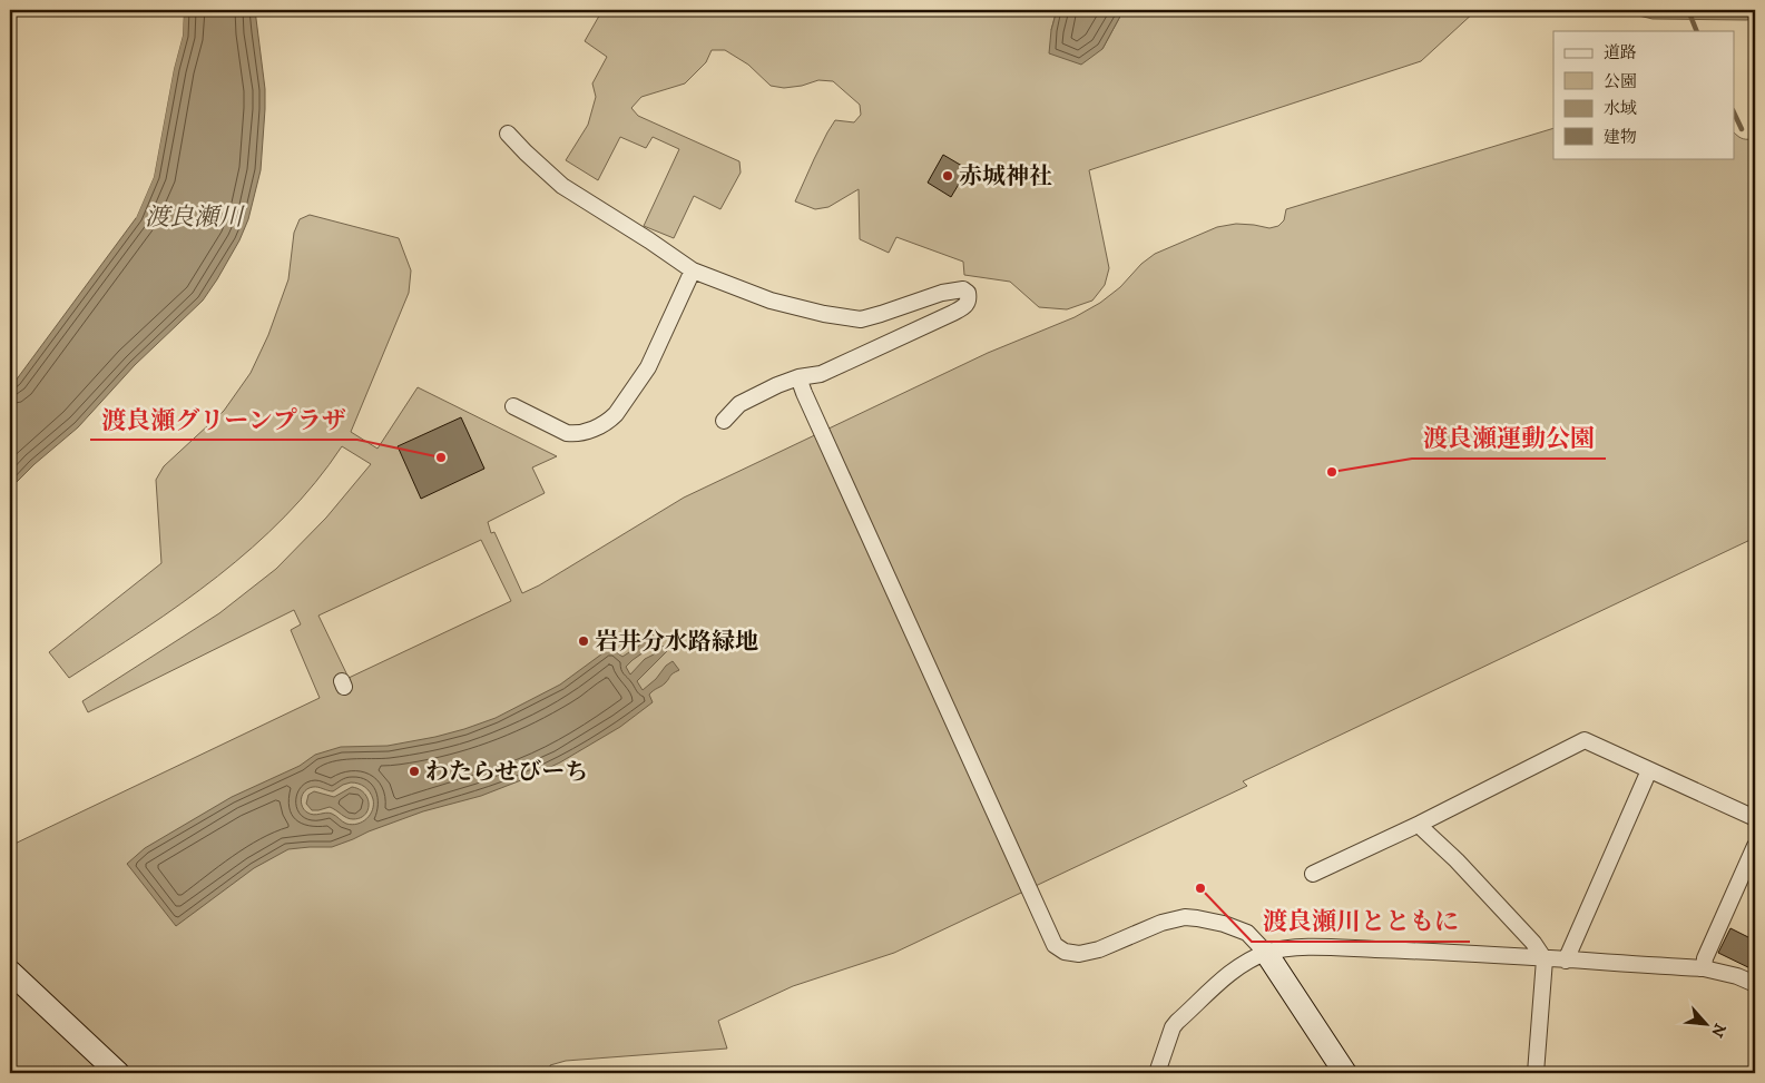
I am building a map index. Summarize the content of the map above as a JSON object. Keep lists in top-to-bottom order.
{
  "water": ["渡良瀬川"],
  "places": [
    "赤城神社",
    "渡良瀬グリーンプラザ",
    "渡良瀬運動公園",
    "岩井分水路緑地",
    "わたらせびーち",
    "渡良瀬川とともに"
  ],
  "legend": [
    "道路",
    "公園",
    "水域",
    "建物"
  ],
  "north": "bottom right"
}
